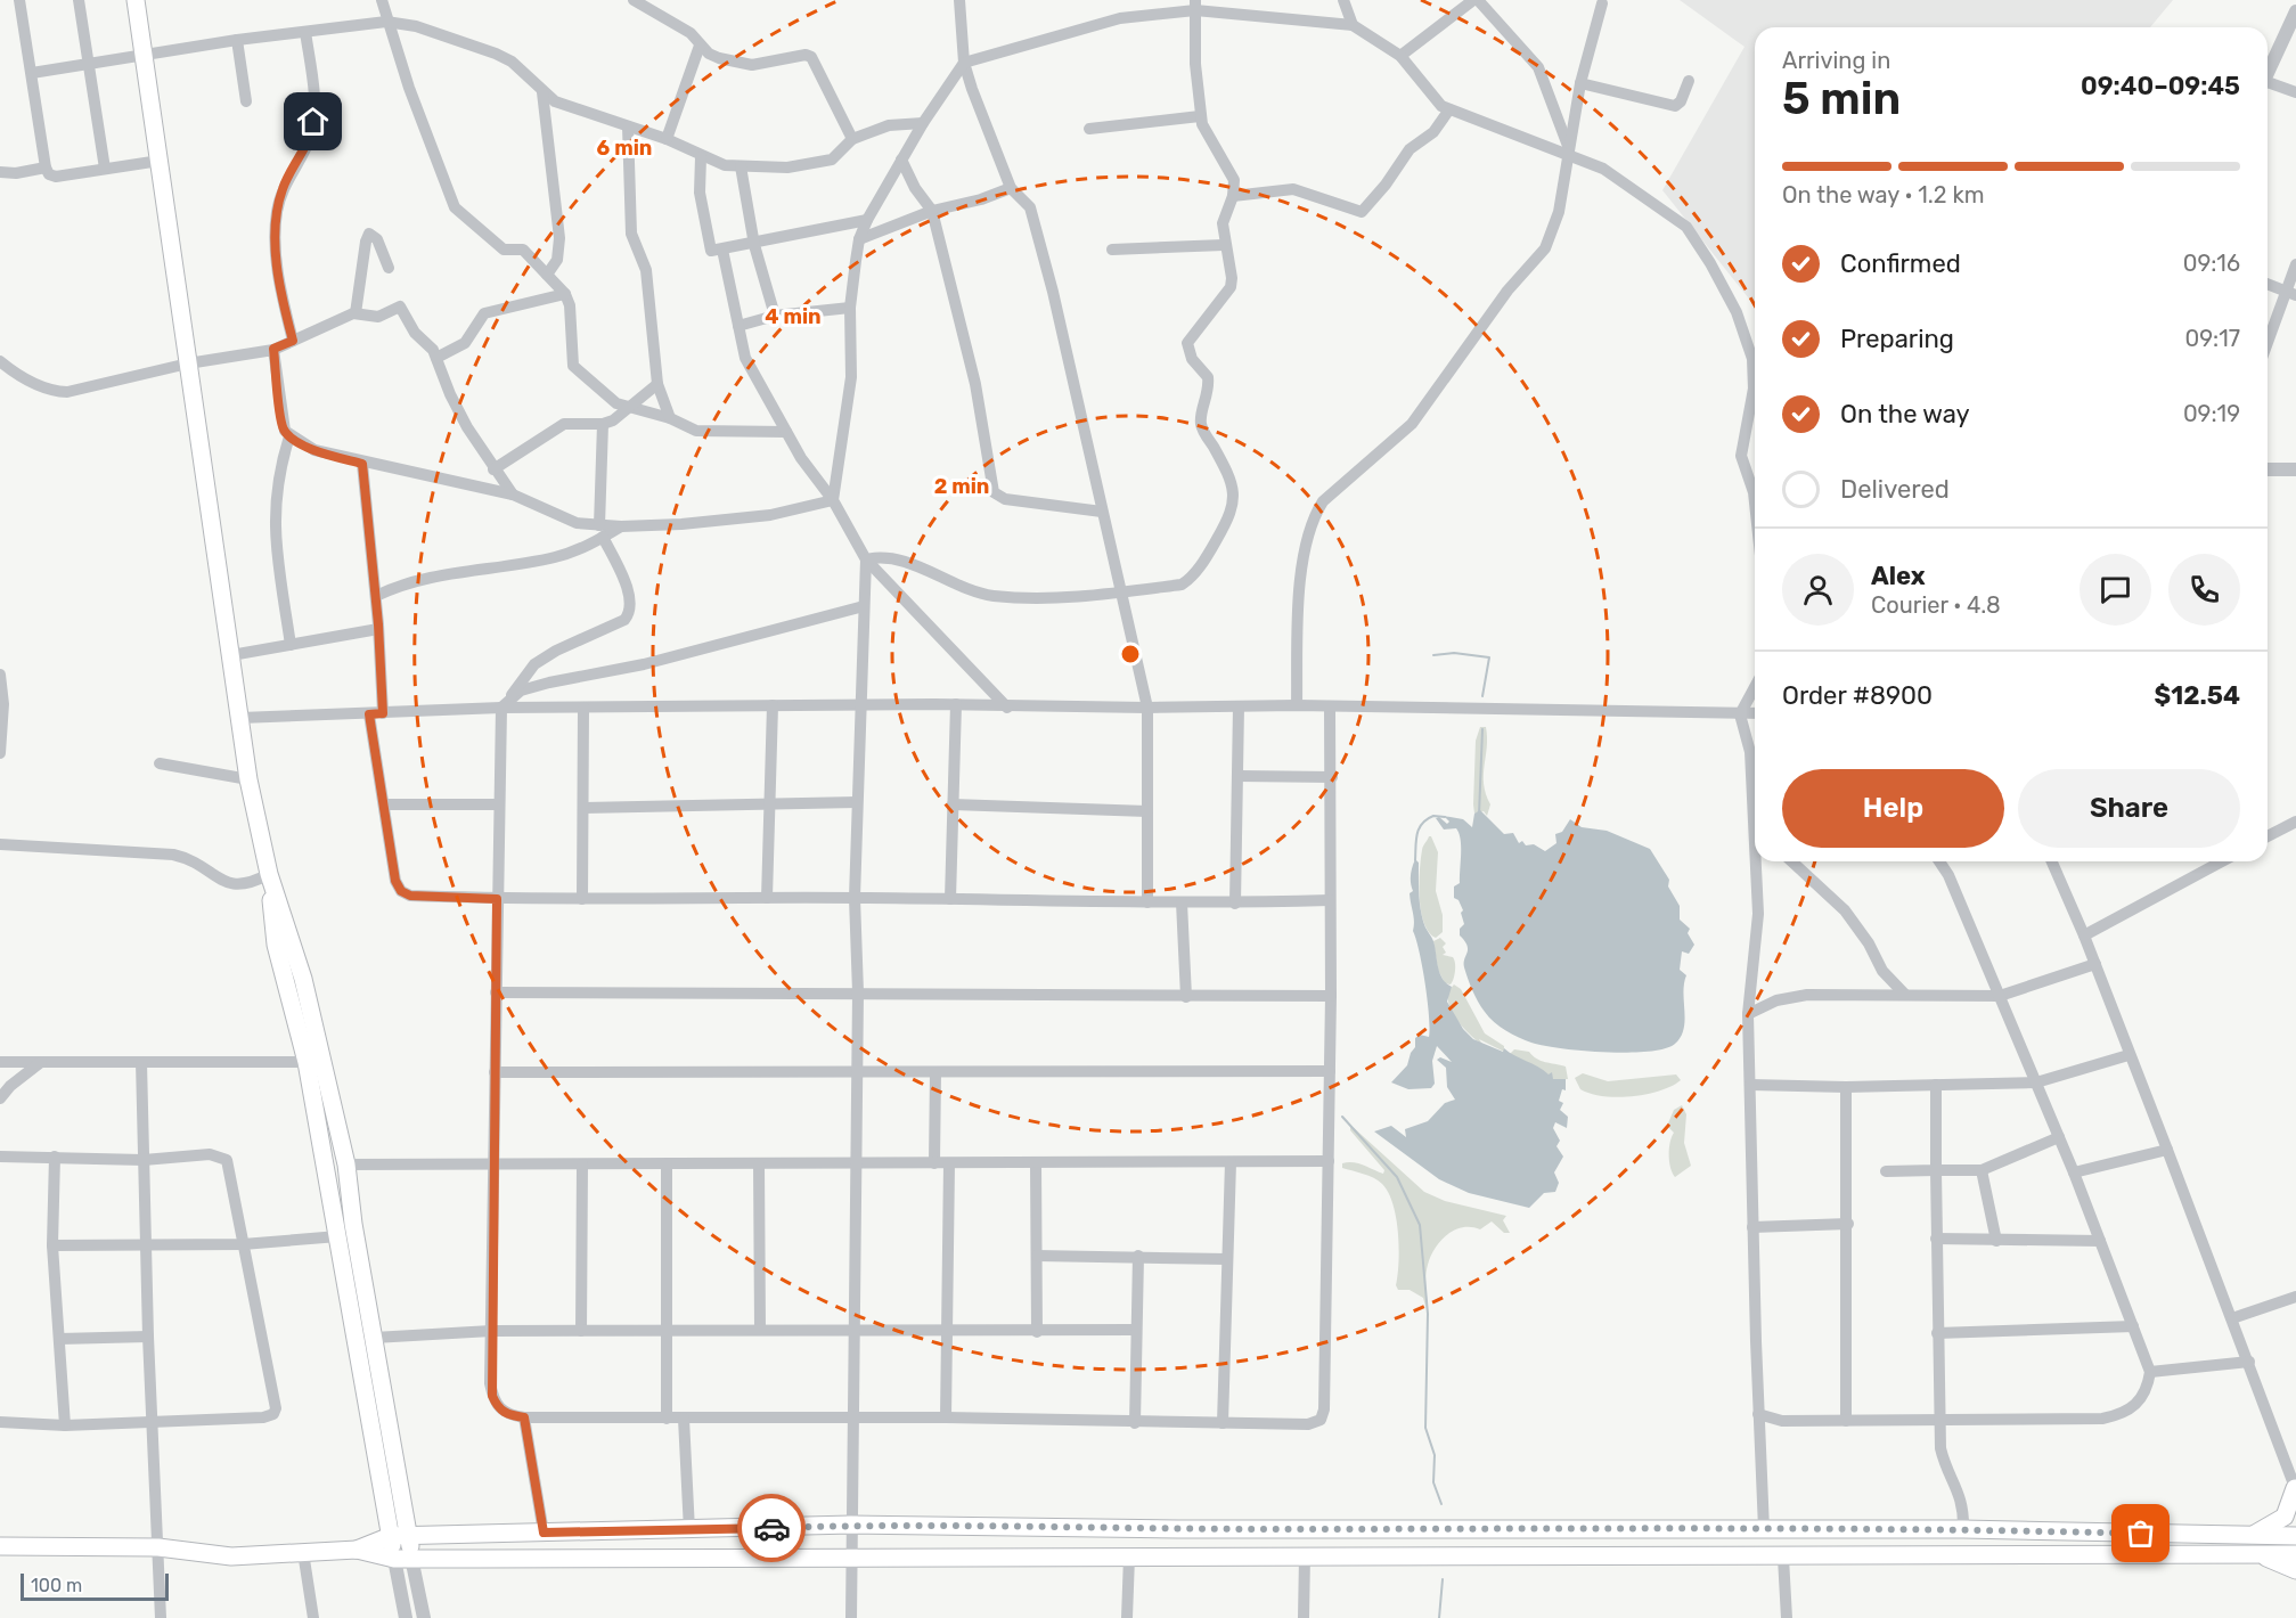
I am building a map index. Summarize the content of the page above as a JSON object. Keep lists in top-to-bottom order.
{
  "scale_bar": "100 m",
  "page": {
    "heading": ["5 min", "Arriving in", "09:40–09:45"],
    "panel": [
      "Alex",
      "Courier · 4.8",
      "Order #8900",
      "$12.54"
    ],
    "bar": "On the way · 1.2 km",
    "list": [
      ["Confirmed", "09:16"],
      ["Preparing", "09:17"],
      ["On the way", "09:19"],
      "Delivered"
    ],
    "buttons": ["Help", "Share"],
    "scale": "100 m"
  },
  "rings": ["6 min", "4 min", "2 min"]
}
